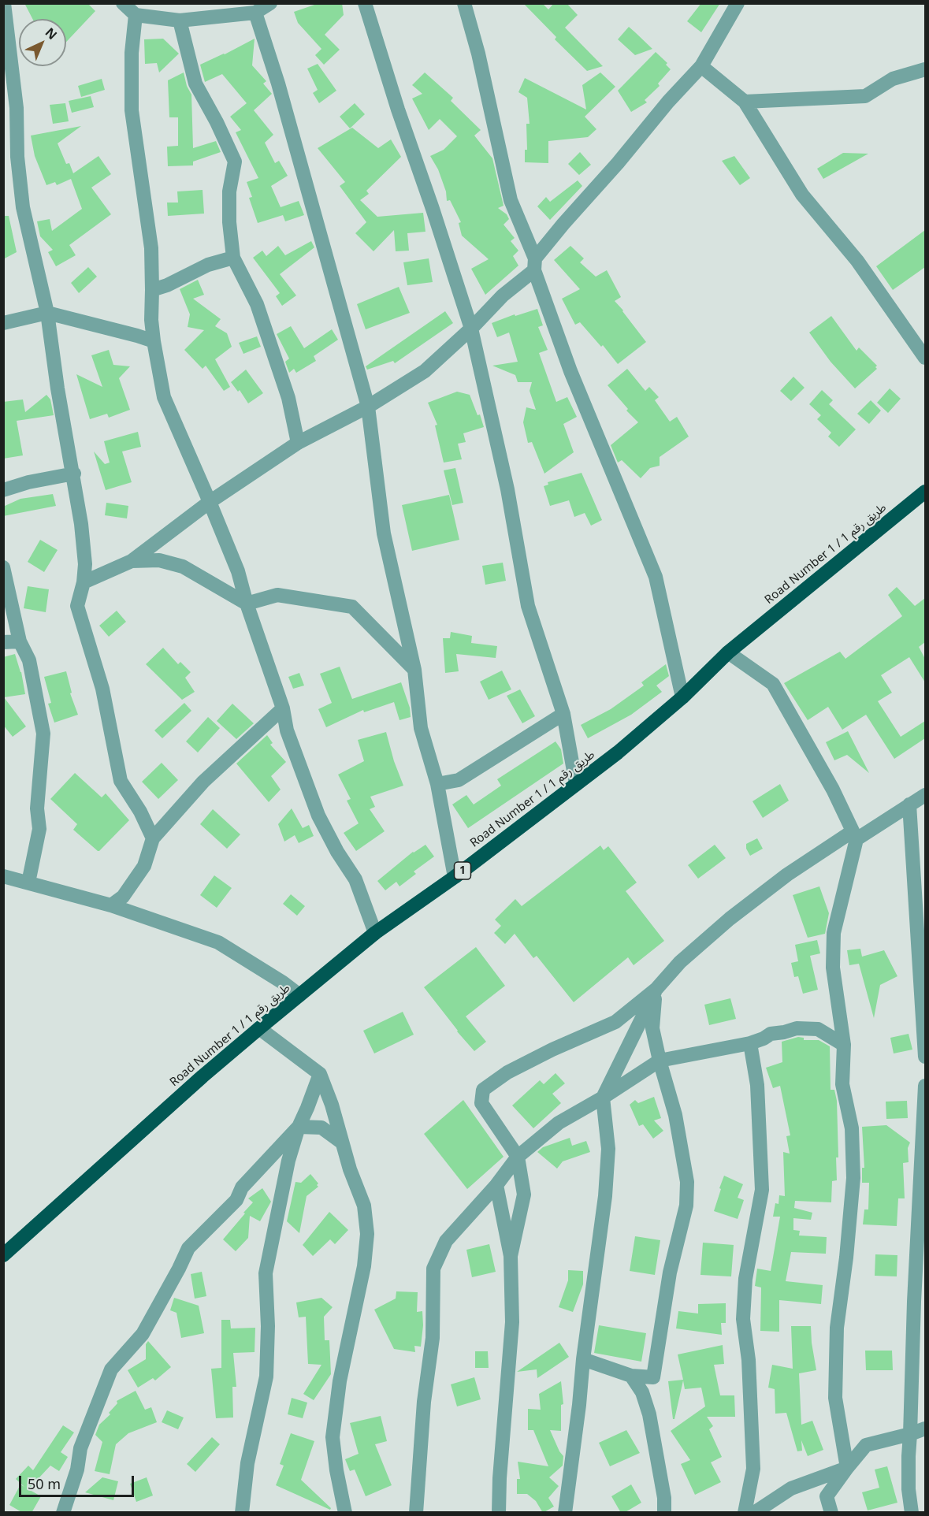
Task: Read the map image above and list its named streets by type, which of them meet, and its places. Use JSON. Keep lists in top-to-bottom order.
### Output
{
  "streets": {
    "highway": ["Road Number 1 / طريق رقم 1", "1"]
  },
  "scale_bar": "50 m",
  "north": "top right"
}
